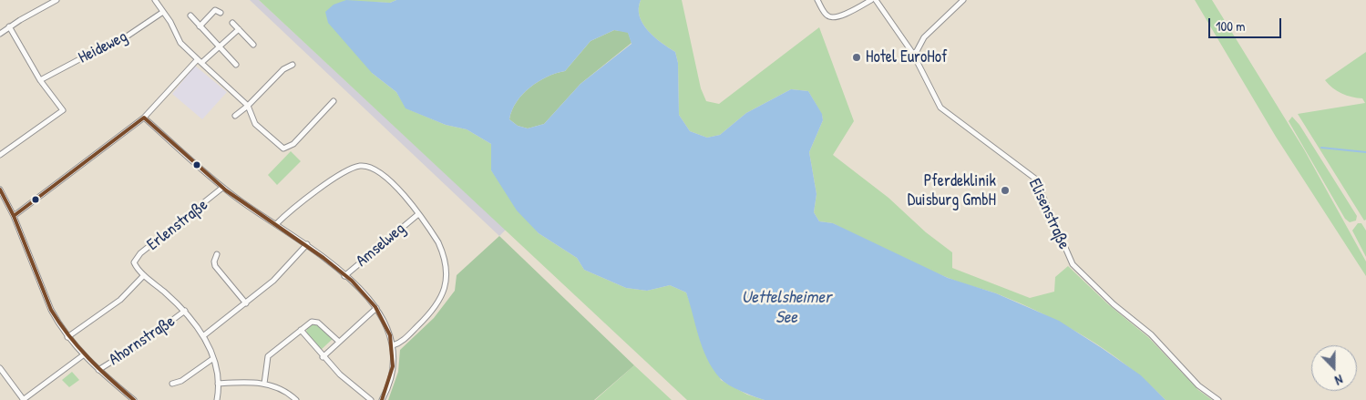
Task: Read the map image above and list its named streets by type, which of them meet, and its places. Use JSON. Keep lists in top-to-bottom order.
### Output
{
  "streets": {
    "street": [
      "Heideweg",
      "Elisenstraße",
      "Erlenstraße",
      "Amselweg",
      "Ahornstraße"
    ]
  },
  "water": ["Uettelsheimer See"],
  "places": ["Hotel EuroHof", "Pferdeklinik Duisburg GmbH"],
  "scale_bar": "100 m",
  "north": "bottom"
}
